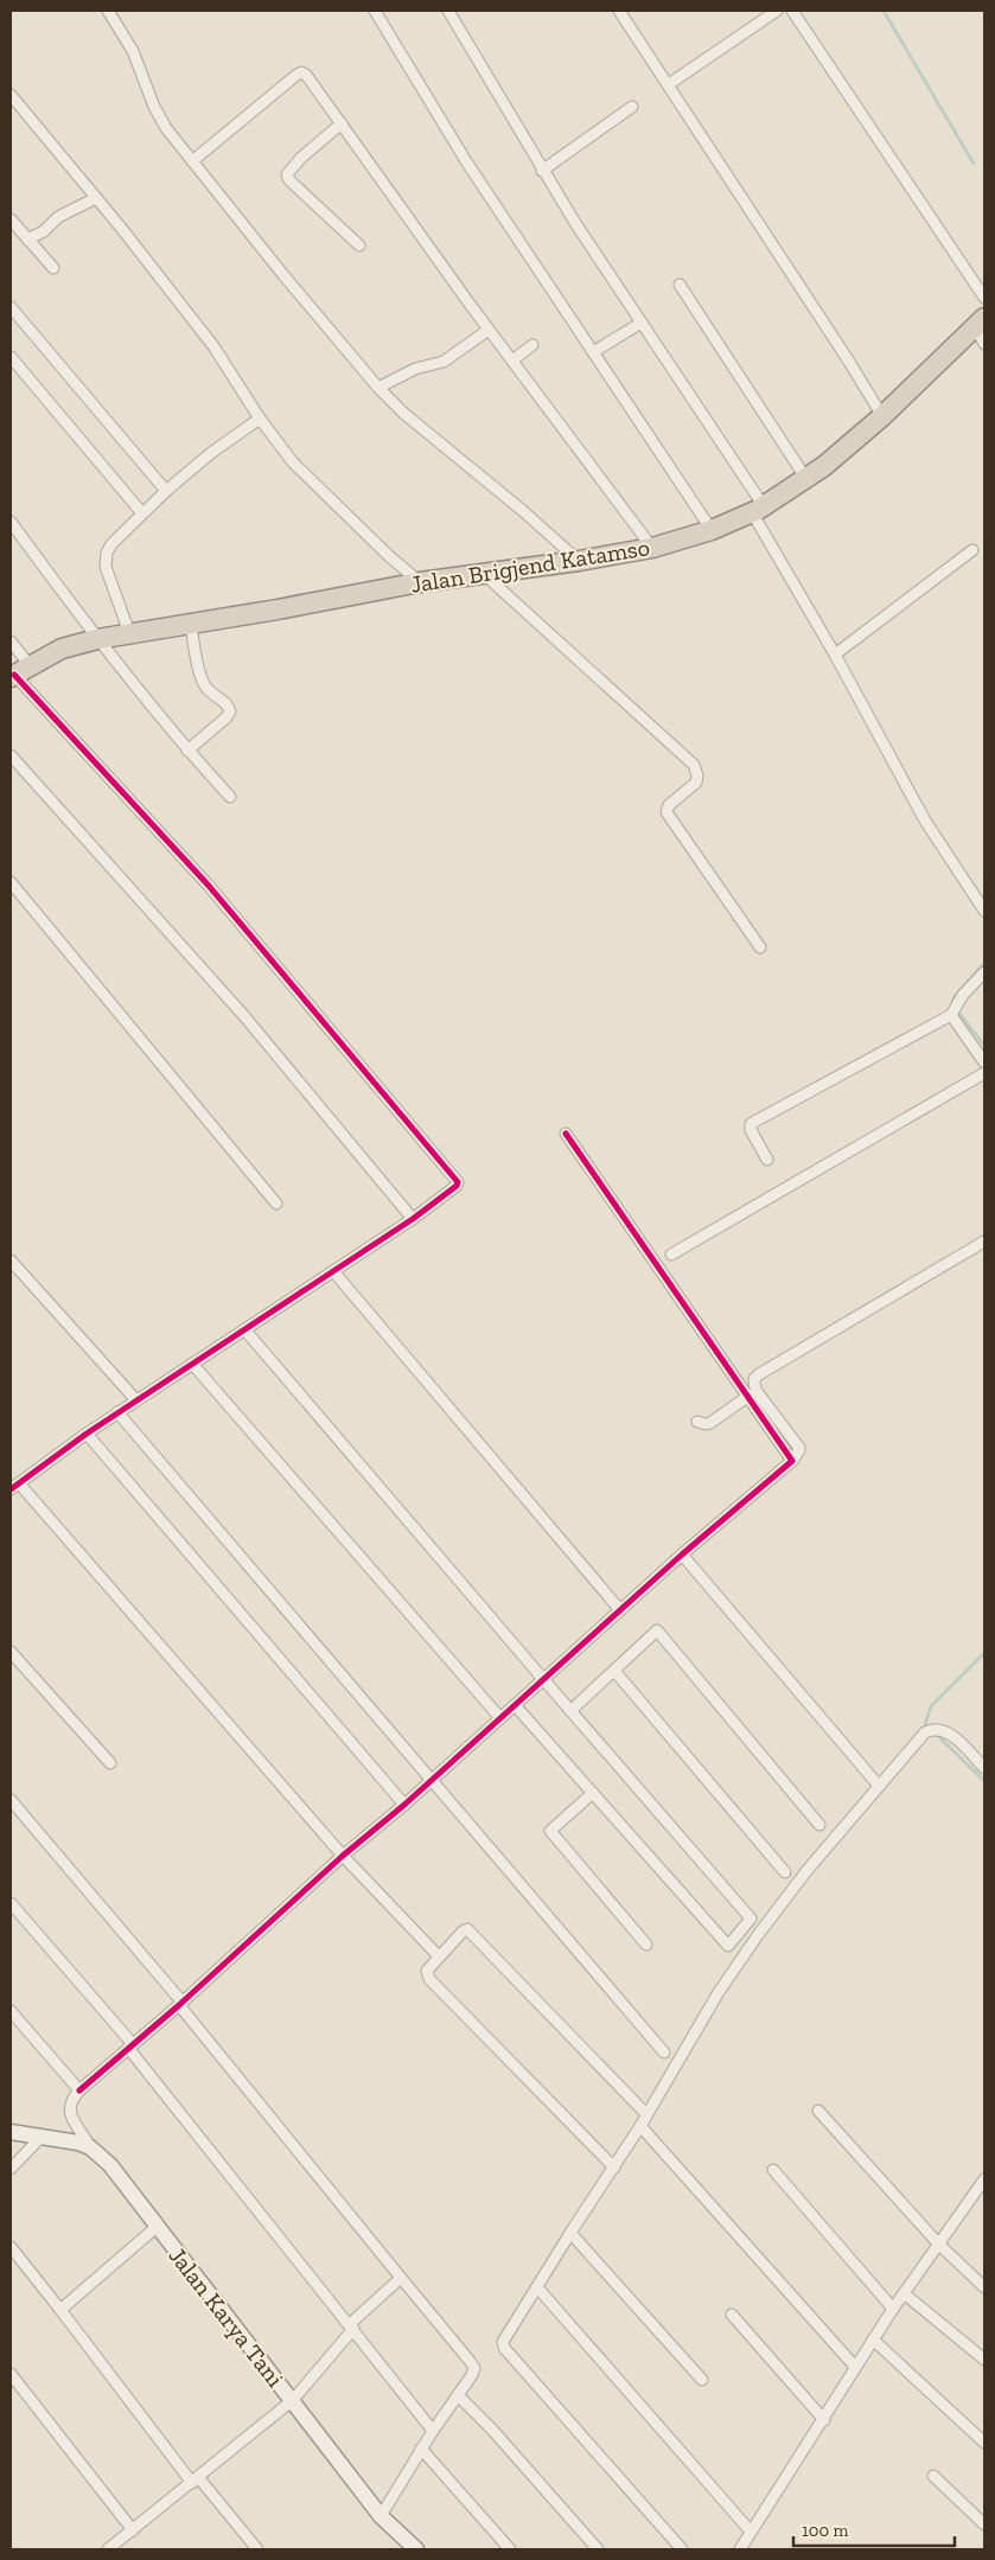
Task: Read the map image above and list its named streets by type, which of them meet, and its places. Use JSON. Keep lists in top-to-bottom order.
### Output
{
  "streets": {
    "highway": ["Jalan Brigjend Katamso"],
    "street": ["Jalan Karya Tani"]
  },
  "scale_bar": "100 m"
}
